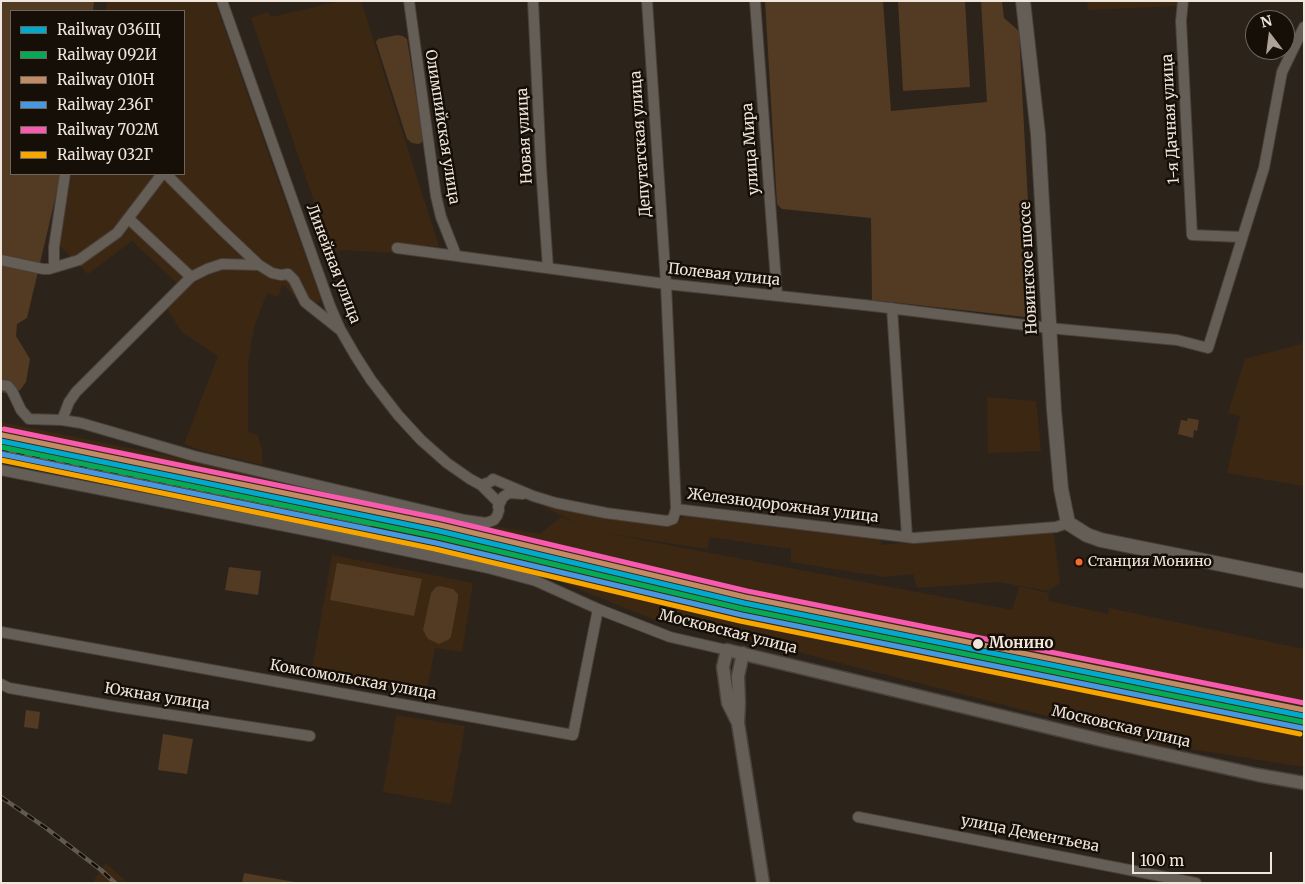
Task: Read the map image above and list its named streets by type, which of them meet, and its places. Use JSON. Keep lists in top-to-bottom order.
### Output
{
  "streets": {
    "main road": ["Новинское шоссе", "Железнодорожная улица"],
    "street": [
      "1-я Дачная улица",
      "Олимпийская улица",
      "Новая улица",
      "Депутатская улица",
      "улица Мира",
      "Линейная улица",
      "Полевая улица",
      "Московская улица",
      "Комсомольская улица",
      "Южная улица",
      "улица Дементьева"
    ]
  },
  "crossings": [
    ["1-я Дачная улица", "Полевая улица"],
    ["Олимпийская улица", "Полевая улица"],
    ["Новая улица", "Полевая улица"],
    ["Депутатская улица", "Полевая улица"],
    ["Депутатская улица", "Железнодорожная улица"],
    ["улица Мира", "Полевая улица"],
    ["Линейная улица", "Железнодорожная улица"],
    ["Новинское шоссе", "Полевая улица"],
    ["Новинское шоссе", "Железнодорожная улица"],
    ["Московская улица", "Комсомольская улица"]
  ],
  "places": ["Станция Монино", "Монино"],
  "lines": [
    "rail line 702М",
    "rail line 010Н",
    "rail line 036Щ",
    "rail line 092И",
    "rail line 236Г",
    "rail line 032Г"
  ],
  "legend": [
    "Railway 036Щ",
    "Railway 092И",
    "Railway 010Н",
    "Railway 236Г",
    "Railway 702М",
    "Railway 032Г"
  ],
  "scale_bar": "100 m",
  "north": "top"
}
